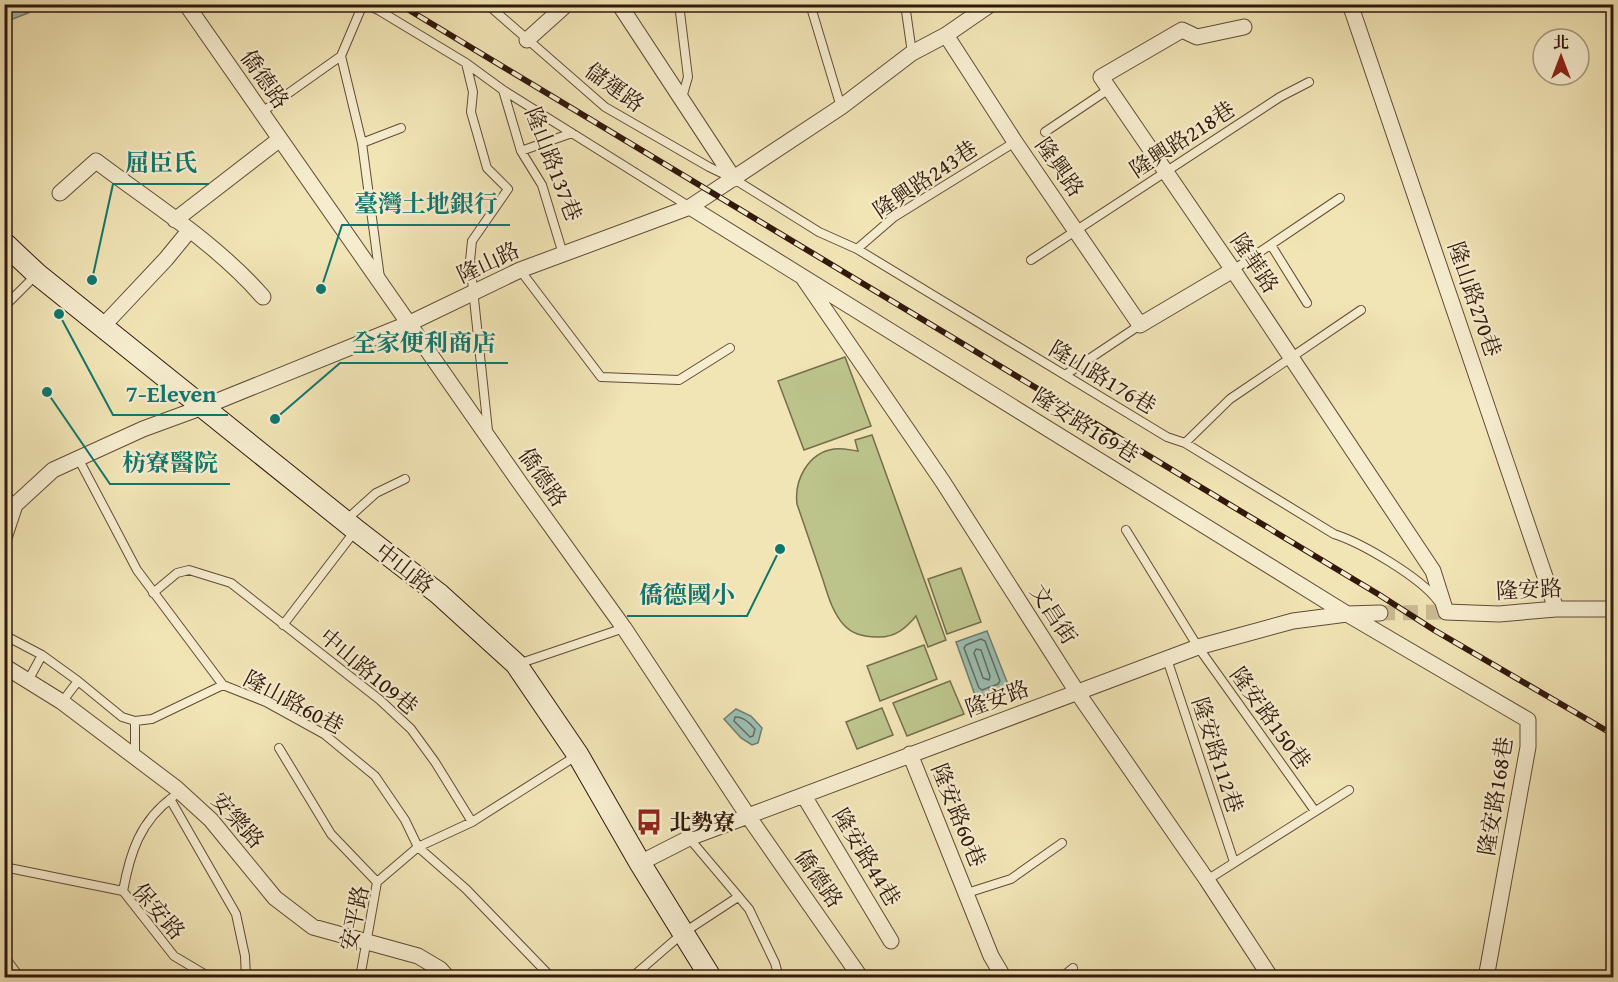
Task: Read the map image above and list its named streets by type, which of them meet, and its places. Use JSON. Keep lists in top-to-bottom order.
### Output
{
  "streets": {
    "street": [
      "僑德路",
      "隆興路",
      "隆山路",
      "隆華路",
      "隆山路270巷",
      "隆安路169巷",
      "中山路",
      "隆安路",
      "文昌街",
      "隆安路168巷",
      "隆安路60巷",
      "安樂路",
      "隆安路44巷"
    ],
    "lane": [
      "儲運路",
      "隆興路218巷",
      "隆山路137巷",
      "隆興路243巷",
      "隆山路176巷",
      "中山路109巷",
      "隆山路60巷",
      "隆安路150巷",
      "隆安路112巷",
      "保安路",
      "安平路"
    ]
  },
  "crossings": [
    ["僑德路", "隆山路"],
    ["僑德路", "隆安路"],
    ["儲運路", "隆山路"],
    ["儲運路", "隆山路176巷"],
    ["隆興路218巷", "隆興路"],
    ["隆興路218巷", "隆華路"],
    ["隆山路137巷", "隆山路"],
    ["隆興路", "隆興路243巷"],
    ["隆興路", "隆山路"],
    ["隆興路243巷", "隆山路176巷"],
    ["隆山路", "隆山路176巷"],
    ["隆山路", "隆安路169巷"],
    ["隆山路", "中山路"],
    ["隆山路", "隆山路60巷"],
    ["隆華路", "隆山路176巷"],
    ["隆華路", "隆安路"],
    ["隆山路270巷", "隆安路"],
    ["隆山路176巷", "隆安路"],
    ["隆安路169巷", "隆安路"],
    ["隆安路169巷", "文昌街"],
    ["隆安路169巷", "隆安路168巷"],
    ["中山路", "隆安路"],
    ["隆安路", "文昌街"],
    ["隆安路", "隆安路150巷"],
    ["隆安路", "隆安路112巷"],
    ["隆安路", "隆安路168巷"],
    ["隆安路", "隆安路60巷"],
    ["隆安路", "隆安路44巷"],
    ["中山路109巷", "隆山路60巷"],
    ["隆山路60巷", "安平路"],
    ["安樂路", "安平路"]
  ],
  "places": {
    "other": [
      "屈臣氏",
      "臺灣土地銀行",
      "7-Eleven",
      "枋寮醫院",
      "全家便利商店",
      "僑德國小"
    ],
    "bus stop": ["北勢寮"]
  },
  "north": "top"
}
